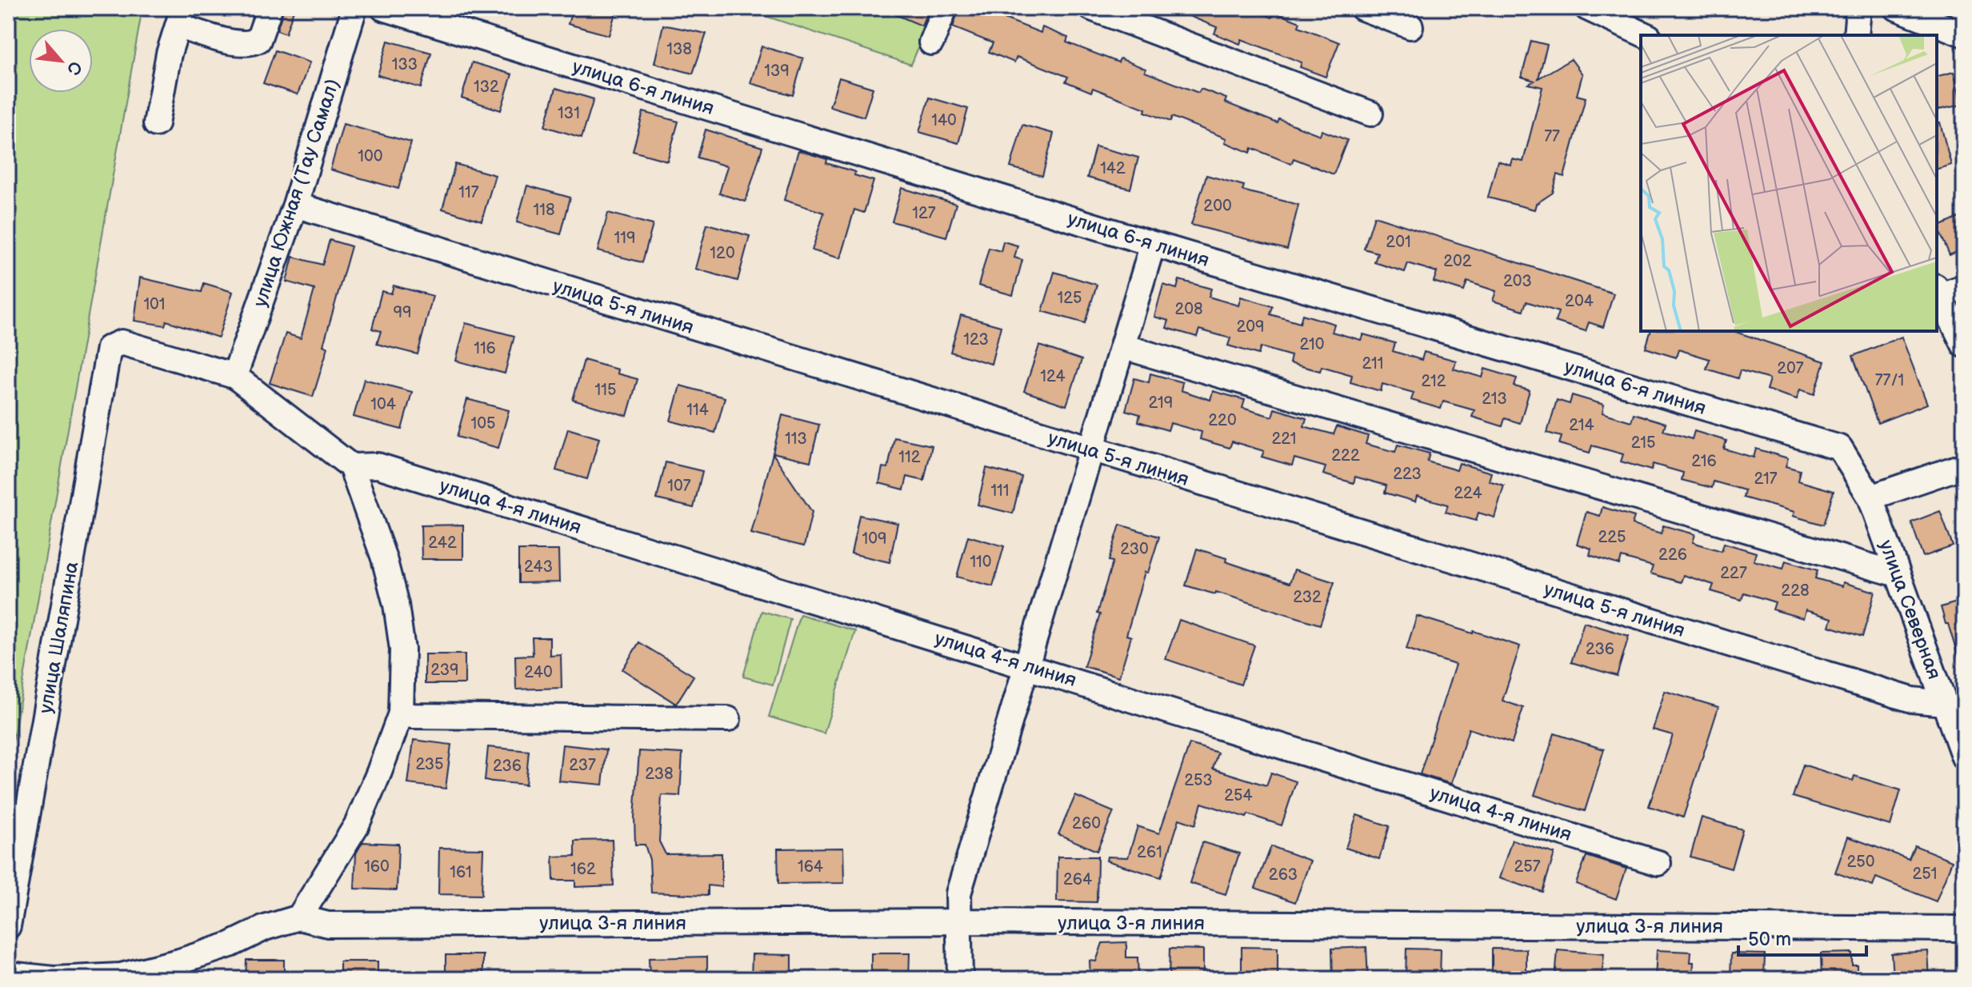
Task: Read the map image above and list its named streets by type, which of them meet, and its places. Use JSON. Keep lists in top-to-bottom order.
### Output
{
  "streets": {
    "street": [
      "улица 6-я линия",
      "улица Южная (Тау Самал)",
      "улица 5-я линия",
      "улица 4-я линия",
      "улица Северная",
      "улица Шаляпина",
      "улица 3-я линия"
    ]
  },
  "crossings": [
    ["улица 6-я линия", "улица Северная"],
    ["улица Южная (Тау Самал)", "улица 5-я линия"],
    ["улица Южная (Тау Самал)", "улица Шаляпина"],
    ["улица 5-я линия", "улица Северная"]
  ],
  "house_numbers": [
    "138",
    "133",
    "139",
    "132",
    "131",
    "140",
    "77",
    "100",
    "142",
    "117",
    "200",
    "118",
    "127",
    "119",
    "201",
    "120",
    "202",
    "203",
    "125",
    "204",
    "101",
    "208",
    "99",
    "209",
    "123",
    "210",
    "116",
    "211",
    "207",
    "124",
    "77/1",
    "212",
    "115",
    "213",
    "219",
    "104",
    "114",
    "220",
    "105",
    "214",
    "113",
    "221",
    "215",
    "222",
    "112",
    "216",
    "223",
    "217",
    "107",
    "111",
    "224",
    "225",
    "109",
    "242",
    "230",
    "226",
    "110",
    "243",
    "227",
    "228",
    "232",
    "236",
    "239",
    "240",
    "235",
    "237",
    "236",
    "238",
    "253",
    "254",
    "260",
    "261",
    "250",
    "160",
    "164",
    "257",
    "162",
    "161",
    "251",
    "263",
    "264"
  ],
  "scale_bar": "50 m",
  "north": "bottom right"
}
